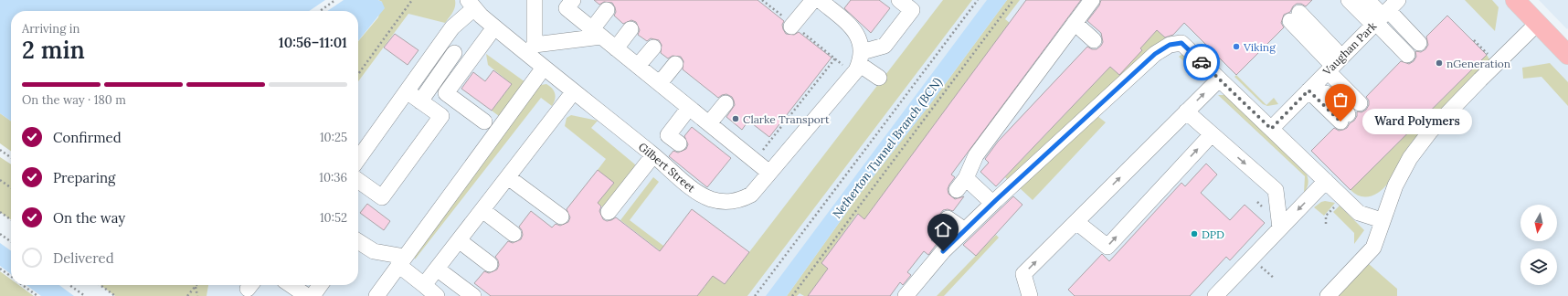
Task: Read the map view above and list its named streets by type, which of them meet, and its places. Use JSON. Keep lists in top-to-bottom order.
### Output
{
  "streets": {
    "street": ["Vaughan Park", "Gilbert Street"]
  },
  "water": ["Netherton Tunnel Branch (BCN)"],
  "places": [
    "Viking",
    "nGeneration",
    "Clarke Transport",
    "Ward Polymers",
    "DPD"
  ],
  "north": "bottom",
  "page": {
    "heading": ["2 min", "Arriving in", "10:56–11:01"],
    "bar": "On the way · 180 m",
    "bubble": "Ward Polymers",
    "list": [
      ["Confirmed", "10:25"],
      ["Preparing", "10:36"],
      ["On the way", "10:52"],
      "Delivered"
    ]
  }
}
